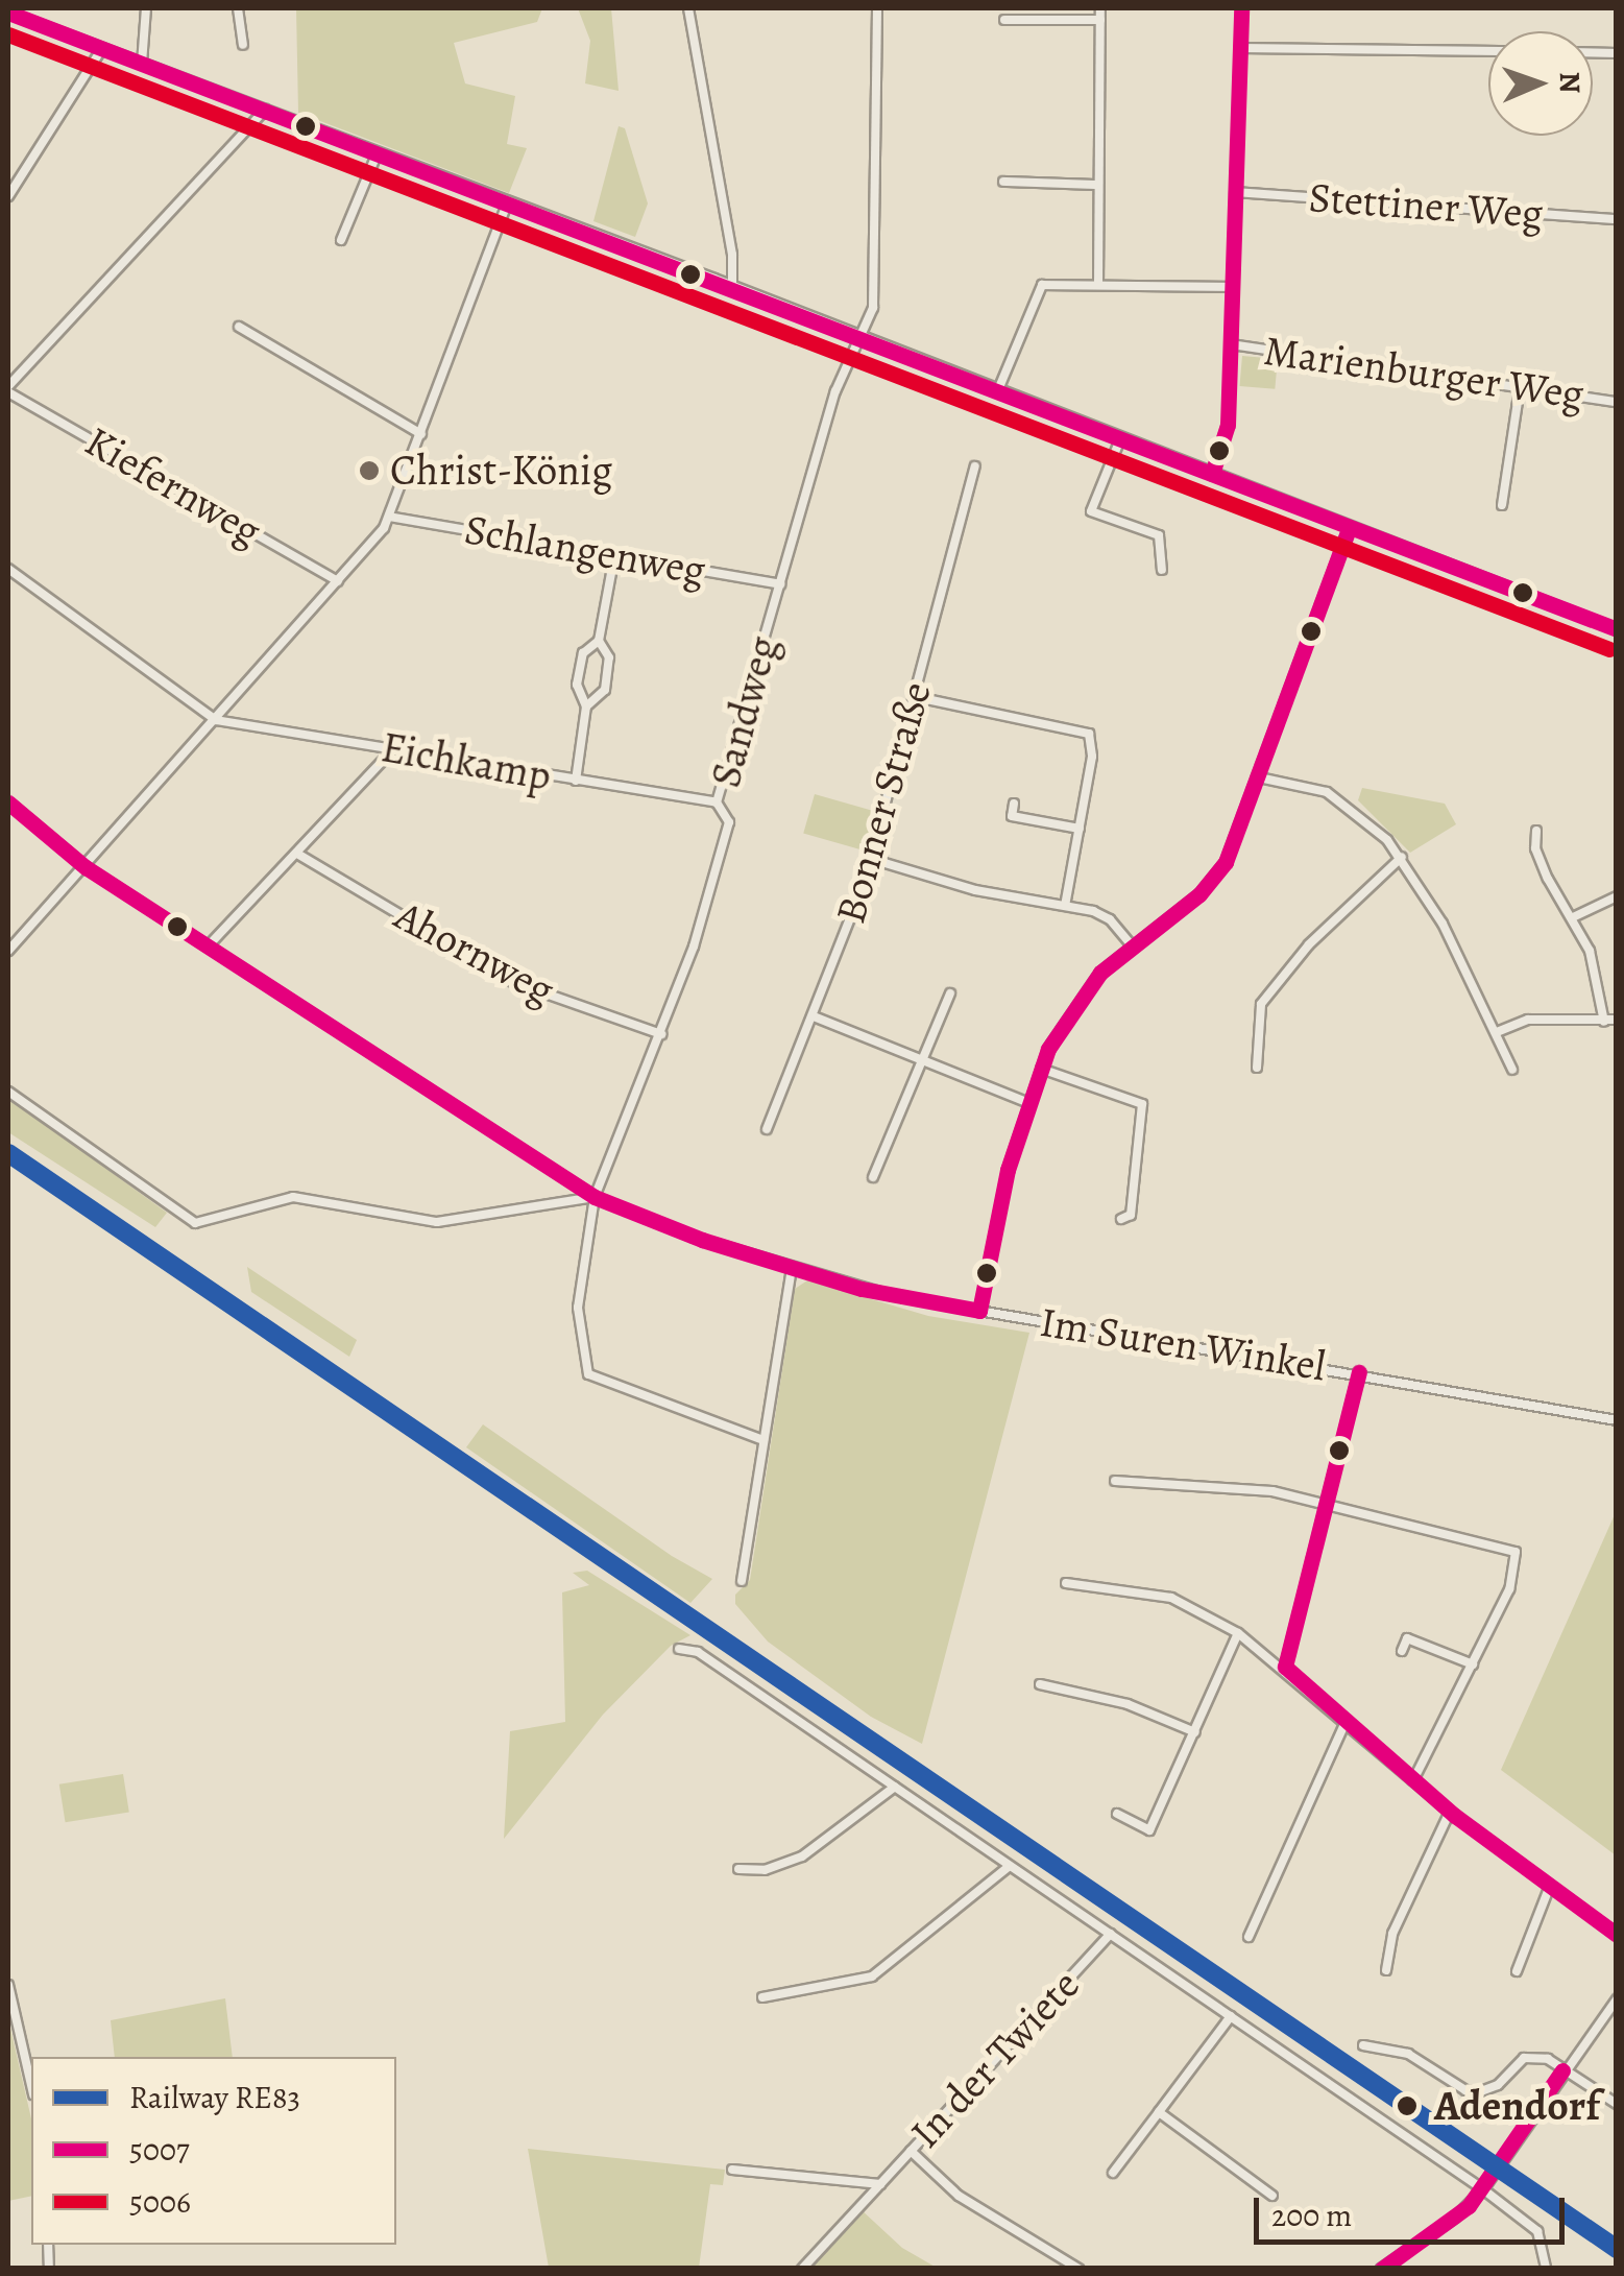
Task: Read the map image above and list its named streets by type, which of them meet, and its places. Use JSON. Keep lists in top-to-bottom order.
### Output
{
  "streets": {
    "street": [
      "Stettiner Weg",
      "Marienburger Weg",
      "Kiefernweg",
      "Schlangenweg",
      "Sandweg",
      "Eichkamp",
      "Bonner Straße",
      "Ahornweg",
      "Im Suren Winkel",
      "In der Twiete"
    ]
  },
  "crossings": [
    ["Schlangenweg", "Sandweg"],
    ["Sandweg", "Eichkamp"],
    ["Sandweg", "Ahornweg"],
    ["Sandweg", "Im Suren Winkel"]
  ],
  "places": ["Christ-König", "Adendorf"],
  "lines": ["transit line 5007", "transit line 5006", "rail line RE83"],
  "legend": ["Railway RE83", "5007", "5006"],
  "scale_bar": "200 m",
  "north": "right"
}
